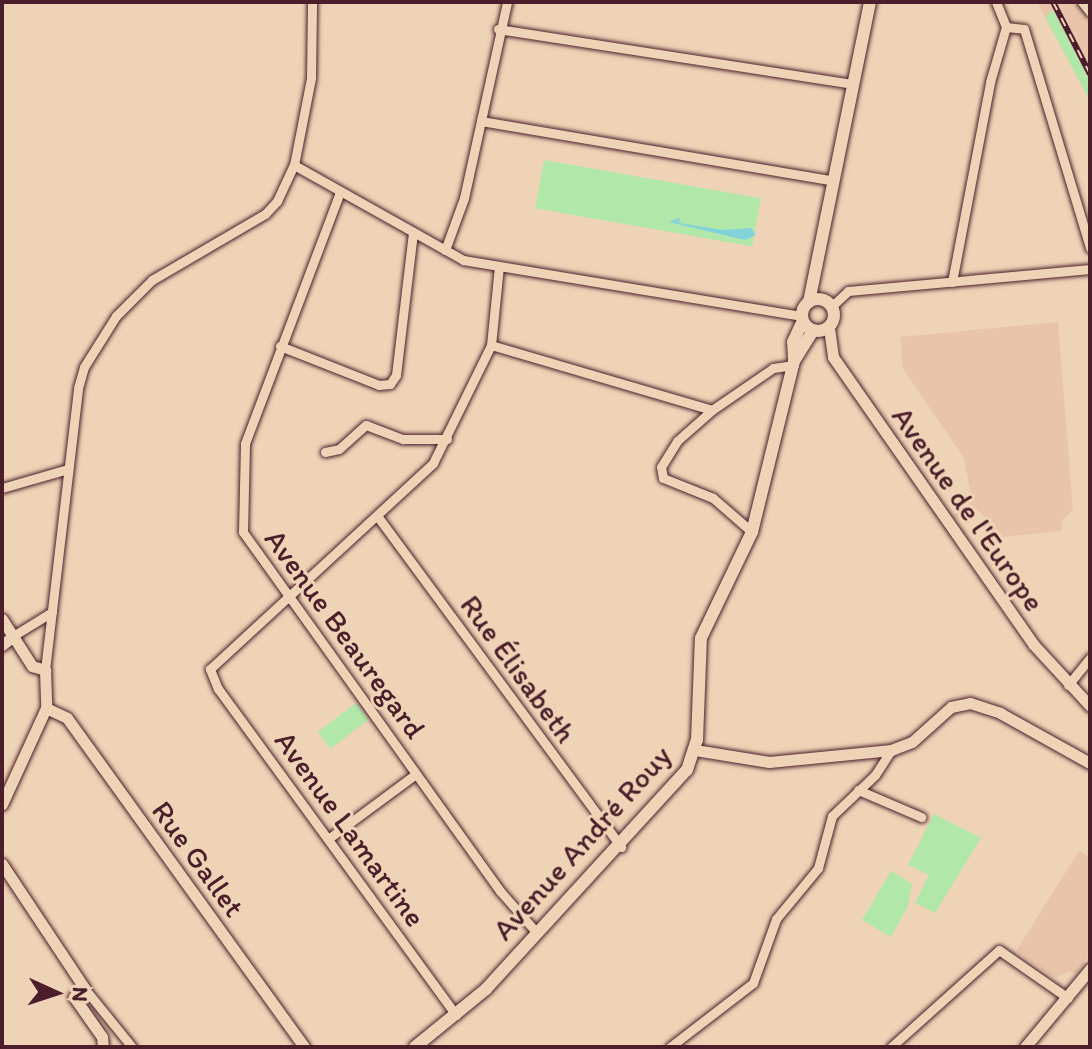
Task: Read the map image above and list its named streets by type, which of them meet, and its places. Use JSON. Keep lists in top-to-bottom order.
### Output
{
  "streets": {
    "main road": ["Avenue André Rouy"],
    "street": [
      "Avenue de l'Europe",
      "Avenue Beauregard",
      "Rue Élisabeth",
      "Avenue Lamartine",
      "Rue Gallet"
    ]
  },
  "crossings": [
    ["Avenue Beauregard", "Avenue Lamartine"],
    ["Avenue Beauregard", "Avenue André Rouy"],
    ["Rue Élisabeth", "Avenue André Rouy"],
    ["Avenue Lamartine", "Avenue André Rouy"]
  ],
  "north": "right"
}
